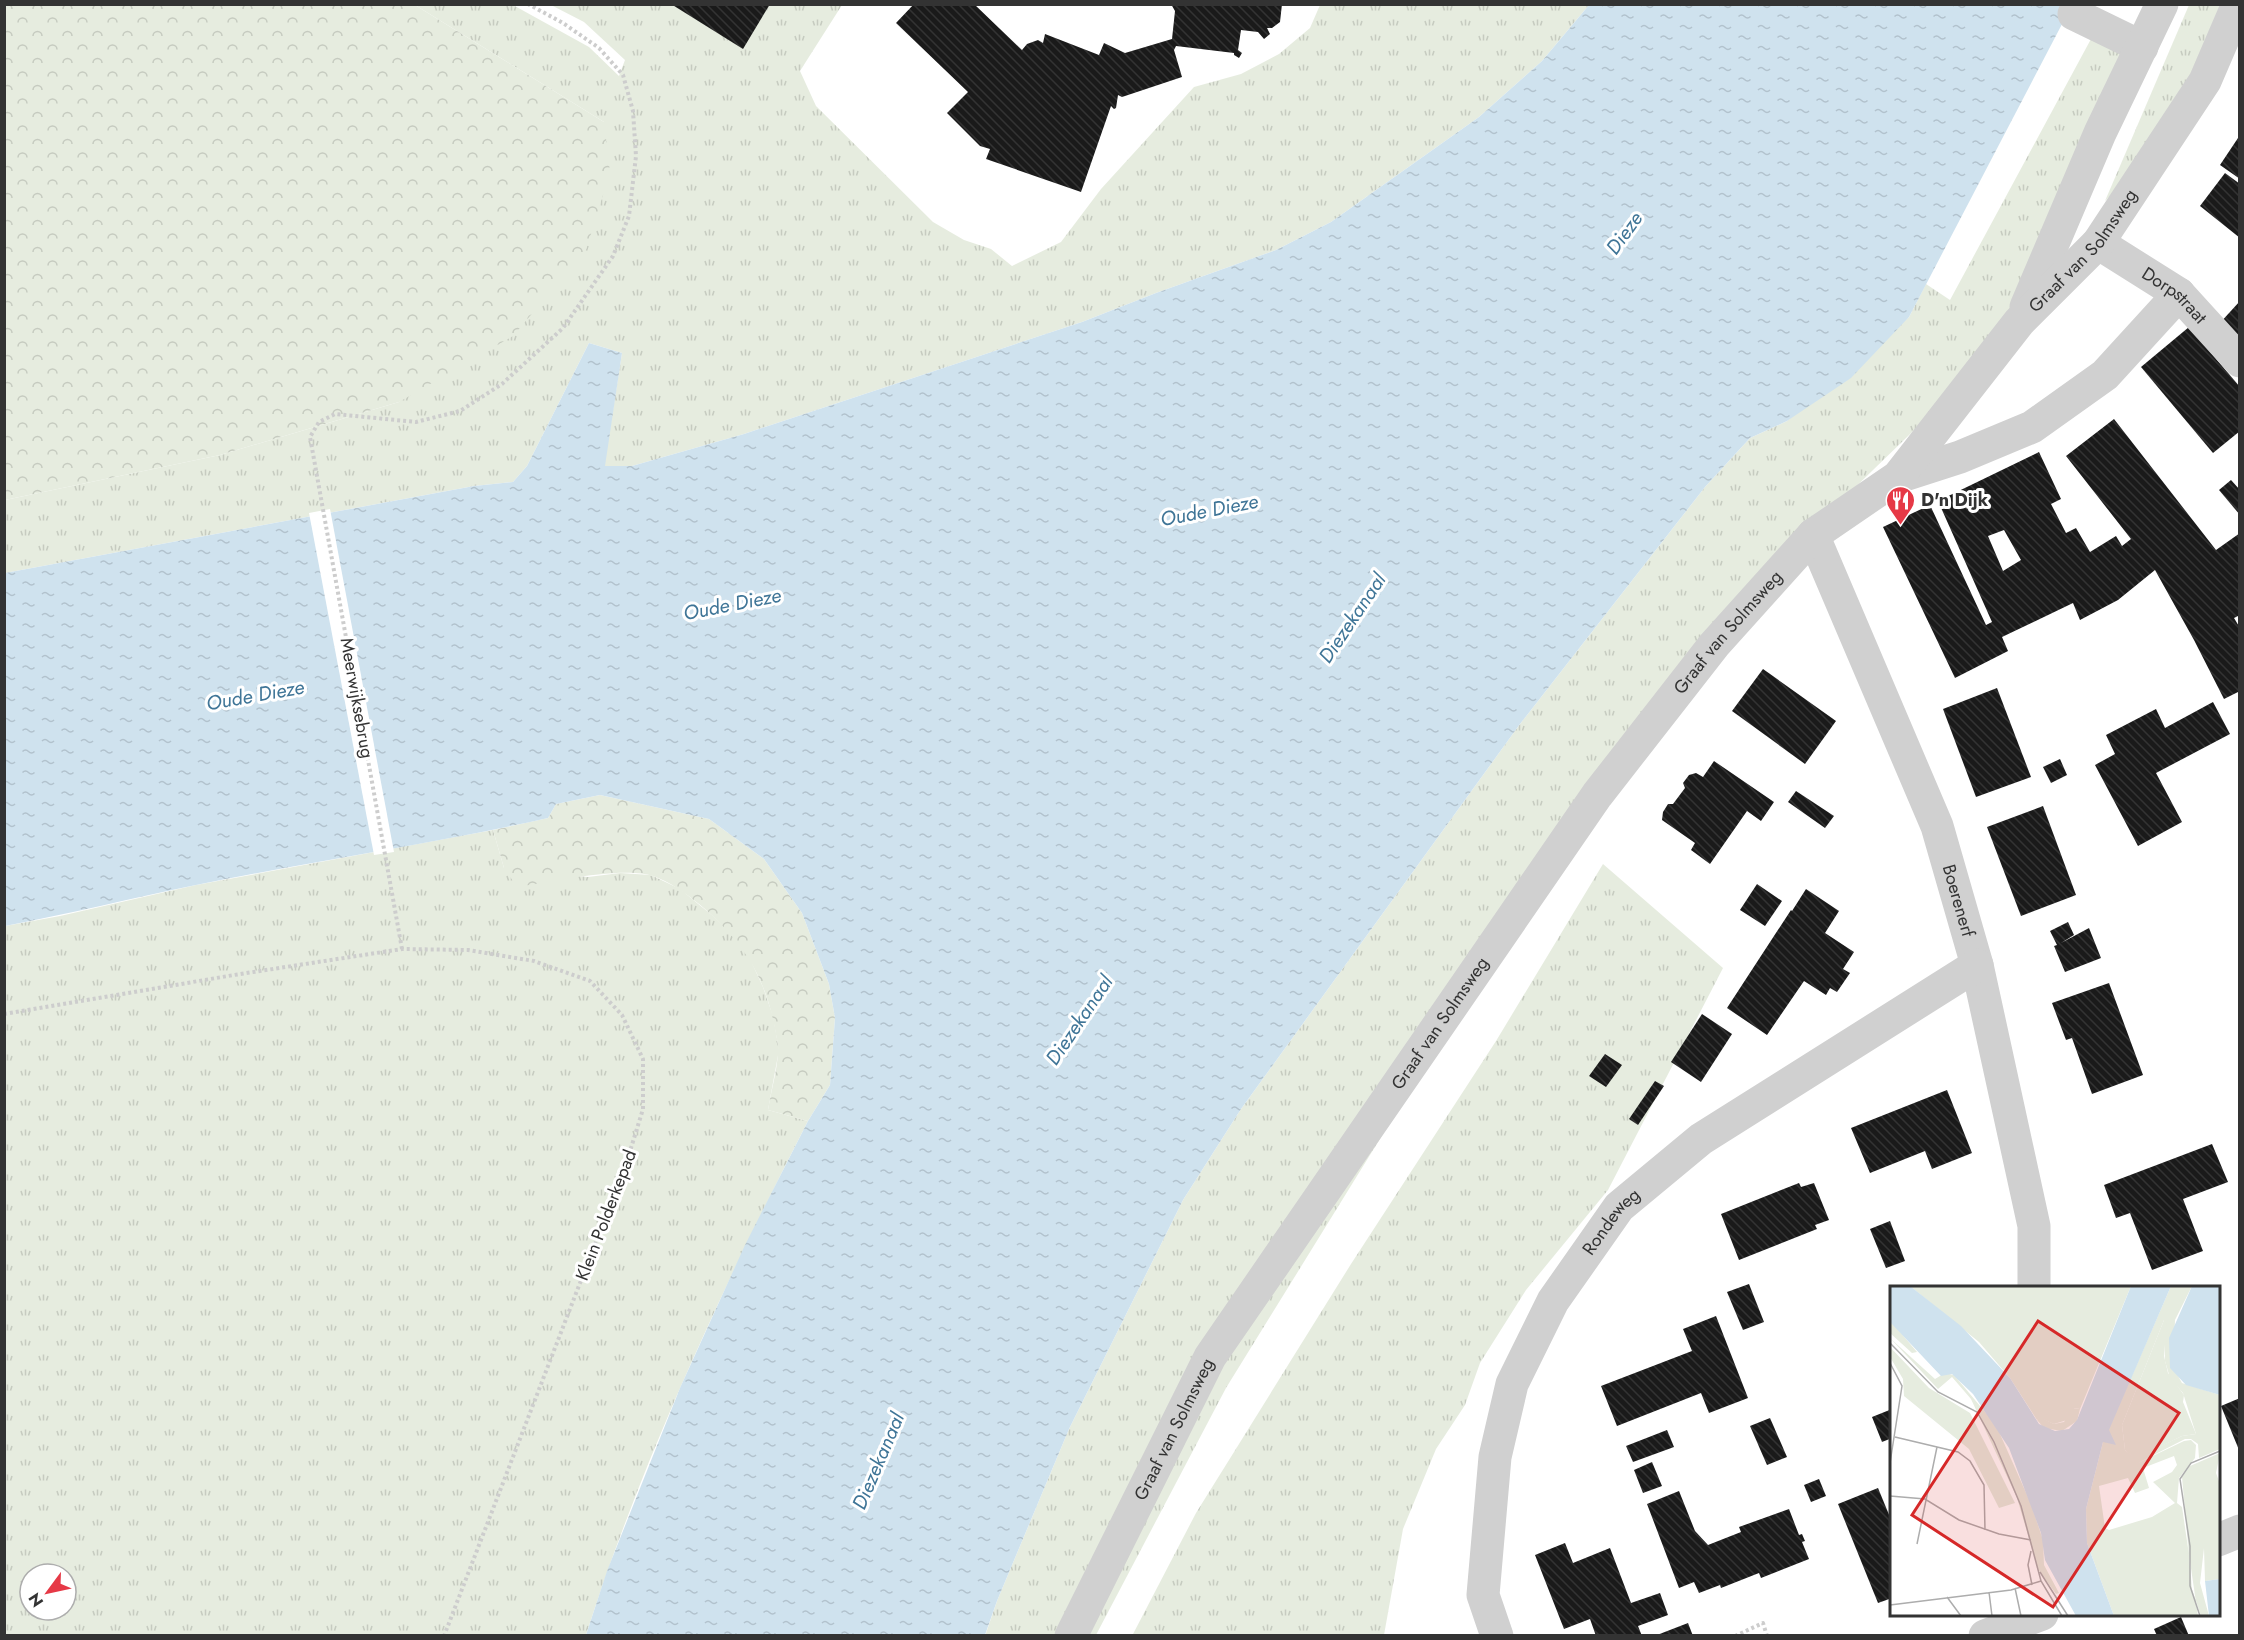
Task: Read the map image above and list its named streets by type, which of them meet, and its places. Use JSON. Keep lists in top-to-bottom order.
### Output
{
  "streets": {
    "street": [
      "Graaf van Solmsweg",
      "Dorpstraat",
      "Boerenerf",
      "Rondeweg"
    ],
    "path": ["Meerwijksebrug", "Klein Polderkepad"]
  },
  "crossings": [
    ["Graaf van Solmsweg", "Dorpstraat"],
    ["Graaf van Solmsweg", "Boerenerf"],
    ["Meerwijksebrug", "Klein Polderkepad"],
    ["Boerenerf", "Rondeweg"]
  ],
  "water": ["Dieze", "Oude Dieze", "Diezekanaal"],
  "places": {
    "restaurant": ["D'n Dijk"]
  },
  "north": "bottom left"
}
